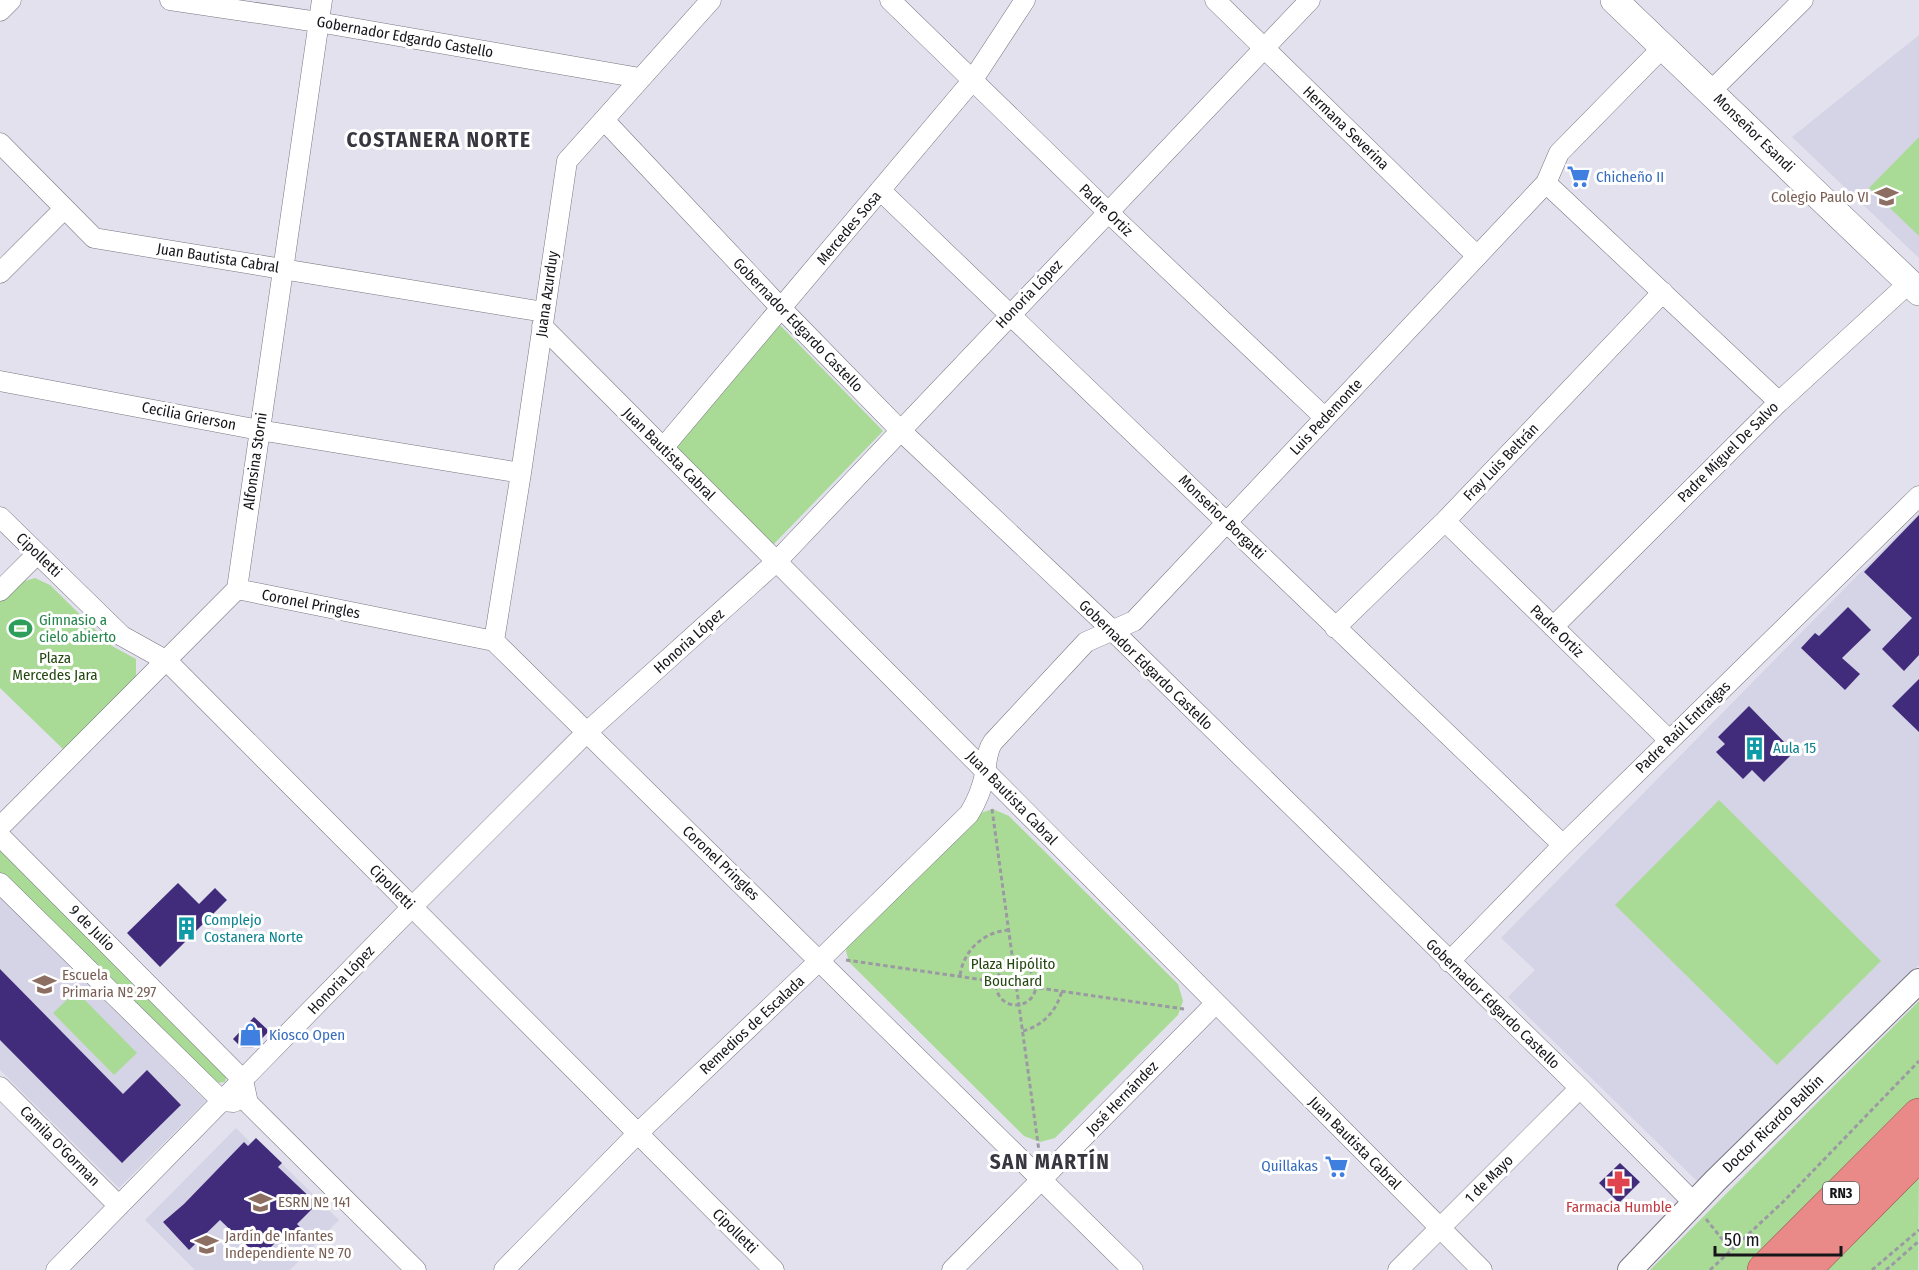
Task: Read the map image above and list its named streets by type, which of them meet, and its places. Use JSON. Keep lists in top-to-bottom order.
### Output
{
  "streets": {
    "highway": ["RN3"],
    "main road": ["Monseñor Esandi"],
    "street": [
      "Gobernador Edgardo Castello",
      "Hermana Severina",
      "Padre Ortiz",
      "Mercedes Sosa",
      "Juan Bautista Cabral",
      "Juana Azurduy",
      "Honoria López",
      "Cecilia Grierson",
      "Luis Pedemonte",
      "Padre Miguel De Salvo",
      "Alfonsina Storni",
      "Fray Luis Beltrán",
      "Monseñor Borgatti",
      "Cipolletti",
      "Coronel Pringles",
      "Padre Raúl Entraigas",
      "9 de Julio",
      "Remedios de Escalada",
      "José Hernández",
      "Doctor Ricardo Balbín",
      "Camila O'Gorman",
      "1 de Mayo"
    ]
  },
  "crossings": [
    ["Gobernador Edgardo Castello", "Mercedes Sosa"],
    ["Gobernador Edgardo Castello", "Juana Azurduy"],
    ["Gobernador Edgardo Castello", "Honoria López"],
    ["Gobernador Edgardo Castello", "Luis Pedemonte"],
    ["Gobernador Edgardo Castello", "Alfonsina Storni"],
    ["Gobernador Edgardo Castello", "Padre Raúl Entraigas"],
    ["Gobernador Edgardo Castello", "Doctor Ricardo Balbín"],
    ["Gobernador Edgardo Castello", "1 de Mayo"],
    ["Hermana Severina", "Honoria López"],
    ["Hermana Severina", "Luis Pedemonte"],
    ["Monseñor Esandi", "Luis Pedemonte"],
    ["Monseñor Esandi", "Padre Miguel De Salvo"],
    ["Padre Ortiz", "Mercedes Sosa"],
    ["Padre Ortiz", "Honoria López"],
    ["Padre Ortiz", "Luis Pedemonte"],
    ["Padre Ortiz", "Padre Miguel De Salvo"],
    ["Padre Ortiz", "Fray Luis Beltrán"],
    ["Padre Ortiz", "Padre Raúl Entraigas"],
    ["Mercedes Sosa", "Juan Bautista Cabral"],
    ["Mercedes Sosa", "Monseñor Borgatti"],
    ["Juan Bautista Cabral", "Juana Azurduy"],
    ["Juan Bautista Cabral", "Honoria López"],
    ["Juan Bautista Cabral", "Luis Pedemonte"],
    ["Juan Bautista Cabral", "Alfonsina Storni"],
    ["Juan Bautista Cabral", "Remedios de Escalada"],
    ["Juan Bautista Cabral", "José Hernández"],
    ["Juan Bautista Cabral", "1 de Mayo"],
    ["Juana Azurduy", "Cecilia Grierson"],
    ["Juana Azurduy", "Coronel Pringles"],
    ["Honoria López", "Monseñor Borgatti"],
    ["Honoria López", "Cipolletti"],
    ["Honoria López", "Coronel Pringles"],
    ["Honoria López", "9 de Julio"],
    ["Honoria López", "Camila O'Gorman"],
    ["Cecilia Grierson", "Alfonsina Storni"],
    ["Luis Pedemonte", "Monseñor Borgatti"],
    ["Luis Pedemonte", "Remedios de Escalada"],
    ["Alfonsina Storni", "Coronel Pringles"],
    ["Fray Luis Beltrán", "Monseñor Borgatti"],
    ["Monseñor Borgatti", "Padre Raúl Entraigas"],
    ["Cipolletti", "Remedios de Escalada"],
    ["Coronel Pringles", "Remedios de Escalada"],
    ["Coronel Pringles", "José Hernández"]
  ],
  "districts": ["COSTANERA NORTE", "SAN MARTÍN"],
  "parks": ["Plaza Mercedes Jara", "Plaza Hipólito Bouchard"],
  "places": {
    "supermarket": ["Chicheño II", "Quillakas"],
    "school or university": [
      "Colegio Paulo VI",
      "Escuela Primaria Nº 297",
      "ESRN Nº 141",
      "Jardín de Infantes Independiente Nº 70"
    ],
    "sports": ["Gimnasio a cielo abierto"],
    "building": ["Aula 15", "Complejo Costanera Norte"],
    "shop": ["Kiosco Open"],
    "pharmacy": ["Farmacia Humble"]
  },
  "scale_bar": "50 m"
}
